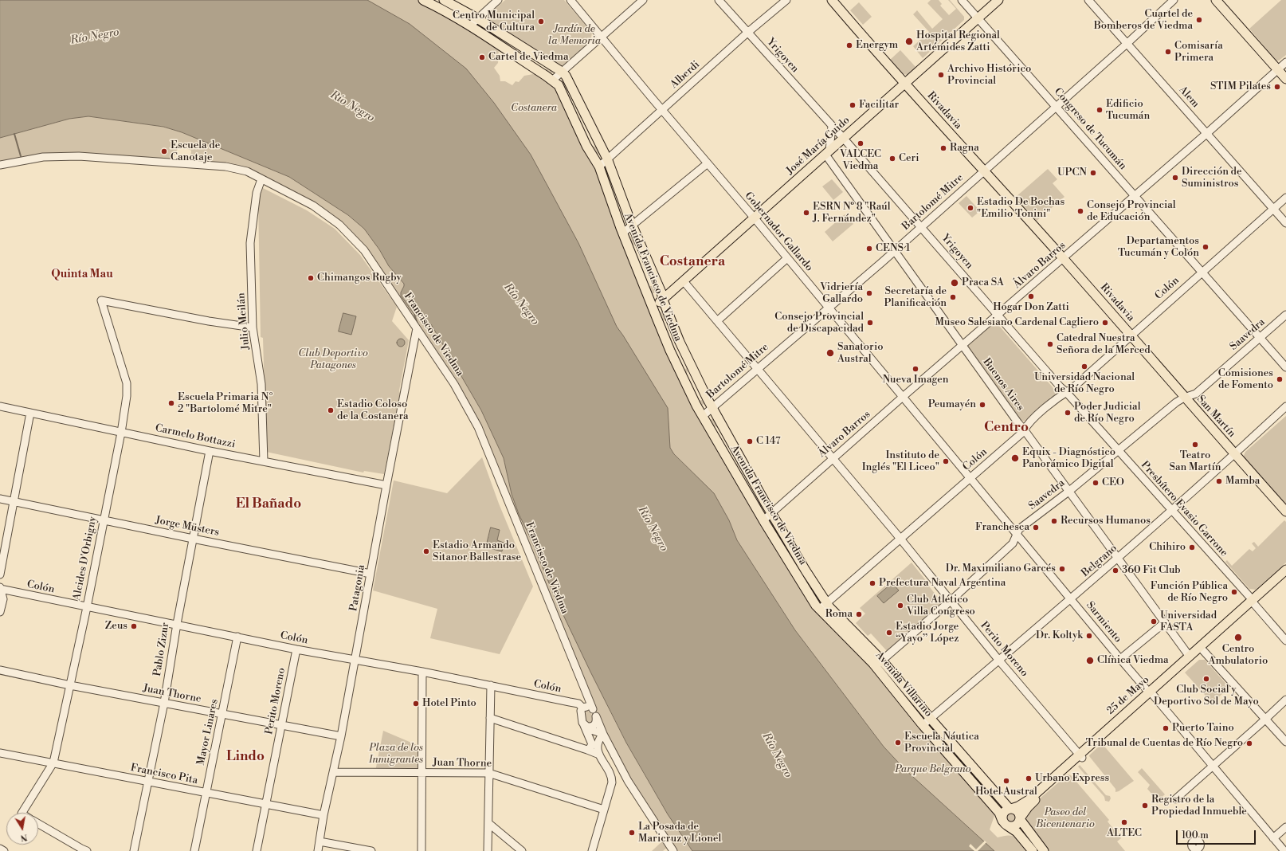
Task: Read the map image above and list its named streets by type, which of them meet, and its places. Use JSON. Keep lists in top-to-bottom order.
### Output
{
  "streets": {
    "main road": [
      "Rivadavia",
      "José María Guido",
      "Avenida Francisco de Viedma",
      "San Martín",
      "Avenida Villarino",
      "25 de Mayo"
    ],
    "street": [
      "Yrigoyen",
      "Alberdi",
      "Alem",
      "Congreso de Tucumán",
      "Bartolomé Mitre",
      "Gobernador Gallardo",
      "Álvaro Barros",
      "Colón",
      "Julio Meilán",
      "Francisco de Viedma",
      "Saavedra",
      "Buenos Aires",
      "Carmelo Bottazzi",
      "Presbítero Evasio Garrone",
      "Jorge Müsters",
      "Alcides D'Orbigny",
      "Belgrano",
      "Patagonia",
      "Sarmiento",
      "Pablo Zizur",
      "Perito Moreno",
      "Juan Thorne",
      "Mayor Linares",
      "Francisco Pita"
    ]
  },
  "crossings": [
    ["Yrigoyen", "Alberdi"],
    ["Yrigoyen", "José María Guido"],
    ["Yrigoyen", "Bartolomé Mitre"],
    ["Yrigoyen", "Álvaro Barros"],
    ["Yrigoyen", "Colón"],
    ["Yrigoyen", "Presbítero Evasio Garrone"],
    ["Alberdi", "Gobernador Gallardo"],
    ["Alberdi", "Avenida Francisco de Viedma"],
    ["Alem", "Bartolomé Mitre"],
    ["Alem", "Álvaro Barros"],
    ["Alem", "Colón"],
    ["Rivadavia", "José María Guido"],
    ["Rivadavia", "Bartolomé Mitre"],
    ["Rivadavia", "Álvaro Barros"],
    ["Rivadavia", "Colón"],
    ["Rivadavia", "San Martín"],
    ["Congreso de Tucumán", "José María Guido"],
    ["Congreso de Tucumán", "Bartolomé Mitre"],
    ["Congreso de Tucumán", "Álvaro Barros"],
    ["Congreso de Tucumán", "Colón"],
    ["Congreso de Tucumán", "Saavedra"],
    ["José María Guido", "Gobernador Gallardo"],
    ["José María Guido", "Avenida Francisco de Viedma"],
    ["José María Guido", "Buenos Aires"],
    ["José María Guido", "Perito Moreno"],
    ["Bartolomé Mitre", "Gobernador Gallardo"],
    ["Bartolomé Mitre", "Avenida Francisco de Viedma"],
    ["Bartolomé Mitre", "Buenos Aires"],
    ["Bartolomé Mitre", "Perito Moreno"],
    ["Gobernador Gallardo", "Álvaro Barros"],
    ["Gobernador Gallardo", "Colón"],
    ["Gobernador Gallardo", "Sarmiento"],
    ["Álvaro Barros", "Avenida Francisco de Viedma"],
    ["Álvaro Barros", "Buenos Aires"],
    ["Álvaro Barros", "Perito Moreno"],
    ["Avenida Francisco de Viedma", "Colón"],
    ["Avenida Francisco de Viedma", "Avenida Villarino"],
    ["Colón", "Francisco de Viedma"],
    ["Colón", "Buenos Aires"],
    ["Colón", "San Martín"],
    ["Colón", "Presbítero Evasio Garrone"],
    ["Colón", "Alcides D'Orbigny"],
    ["Colón", "Patagonia"],
    ["Colón", "Sarmiento"],
    ["Colón", "Pablo Zizur"],
    ["Colón", "Perito Moreno"],
    ["Colón", "Avenida Villarino"],
    ["Colón", "Mayor Linares"],
    ["Julio Meilán", "Francisco de Viedma"],
    ["Julio Meilán", "Carmelo Bottazzi"],
    ["Julio Meilán", "Alcides D'Orbigny"],
    ["Francisco de Viedma", "Patagonia"],
    ["Saavedra", "Buenos Aires"],
    ["Saavedra", "San Martín"],
    ["Saavedra", "Presbítero Evasio Garrone"],
    ["Saavedra", "Sarmiento"],
    ["Saavedra", "Perito Moreno"],
    ["Saavedra", "Avenida Villarino"],
    ["Buenos Aires", "Belgrano"],
    ["Buenos Aires", "25 de Mayo"],
    ["San Martín", "Belgrano"],
    ["Carmelo Bottazzi", "Alcides D'Orbigny"],
    ["Carmelo Bottazzi", "Patagonia"],
    ["Carmelo Bottazzi", "Pablo Zizur"],
    ["Presbítero Evasio Garrone", "Belgrano"],
    ["Presbítero Evasio Garrone", "25 de Mayo"],
    ["Jorge Müsters", "Alcides D'Orbigny"],
    ["Jorge Müsters", "Patagonia"],
    ["Jorge Müsters", "Pablo Zizur"],
    ["Alcides D'Orbigny", "Juan Thorne"],
    ["Alcides D'Orbigny", "Francisco Pita"],
    ["Belgrano", "Sarmiento"],
    ["Belgrano", "Perito Moreno"],
    ["Belgrano", "Avenida Villarino"],
    ["Patagonia", "Juan Thorne"],
    ["Patagonia", "Francisco Pita"],
    ["Sarmiento", "25 de Mayo"],
    ["Pablo Zizur", "Juan Thorne"],
    ["Pablo Zizur", "Francisco Pita"],
    ["Perito Moreno", "Juan Thorne"],
    ["Perito Moreno", "25 de Mayo"],
    ["Perito Moreno", "Francisco Pita"],
    ["Avenida Villarino", "25 de Mayo"],
    ["Juan Thorne", "Mayor Linares"],
    ["Mayor Linares", "Francisco Pita"]
  ],
  "districts": [
    "Costanera",
    "Quinta Mau",
    "Centro",
    "El Bañado",
    "Lindo"
  ],
  "water": ["Río Negro"],
  "parks": [
    "Jardín de la Memoria",
    "Costanera",
    "Club Deportivo Patagones",
    "Plaza de los Inmigrantes",
    "Parque Belgrano",
    "Paseo del Bicentenario"
  ],
  "places": [
    "Cuartel de Bomberos de Viedma",
    "Centro Municipal de Cultura",
    "Hospital Regional Artémides Zatti",
    "Energym",
    "Comisaría Primera",
    "Cartel de Viedma",
    "Archivo Histórico Provincial",
    "STIM Pilates",
    "Facilitar",
    "Edificio Tucumán",
    "VALCEC Viedma",
    "Ragna",
    "Escuela de Canotaje",
    "Ceri",
    "UPCN",
    "Dirección de Suministros",
    "Estadio De Bochas \"Emilio Tonini\"",
    "Consejo Provincial de Educación",
    "ESRN Nº 8 \"Raúl J. Fernández\"",
    "Departamentos Tucumán y Colón",
    "CENS 1",
    "Chimangos Rugby",
    "Praca SA",
    "Vidriería Gallardo",
    "Hogar Don Zatti",
    "Secretaría de Planificación",
    "Consejo Provincial de Discapacidad",
    "Museo Salesiano Cardenal Cagliero",
    "Catedral Nuestra Señora de la Merced",
    "Sanatorio Austral",
    "Universidad Nacional de Río Negro",
    "Nueva Imagen",
    "Comisiones de Fomento",
    "Escuela Primaria N° 2 \"Bartolomé Mitre\"",
    "Peumayén",
    "Estadio Coloso de la Costanera",
    "Poder Judicial de Río Negro",
    "C 147",
    "Teatro San Martín",
    "Equix - Diagnóstico Panorámico Digital",
    "Instituto de Inglés \"El Liceo\"",
    "Mamba",
    "CEO",
    "Recursos Humanos",
    "Franchesca",
    "Chihiro",
    "Estadio Armando Sitanor Ballestrase",
    "Dr. Maximiliano Garcés",
    "360 Fit Club",
    "Prefectura Naval Argentina",
    "Función Pública de Río Negro",
    "Club Atlético Villa Congreso",
    "Roma",
    "Universidad FASTA",
    "Zeus",
    "Estadio Jorge “Yayo” López",
    "Dr. Koltyk",
    "Centro Ambulatorio",
    "Clínica Viedma",
    "Club Social y Deportivo Sol de Mayo",
    "Hotel Pinto",
    "Puerto Taino",
    "Escuela Náutica Provincial",
    "Tribunal de Cuentas de Río Negro",
    "Urbano Express",
    "Hotel Austral",
    "Registro de la Propiedad Inmueble",
    "ALTEC",
    "La Posada de Maricruz y Lionel"
  ],
  "scale_bar": "100 m",
  "north": "bottom"
}
